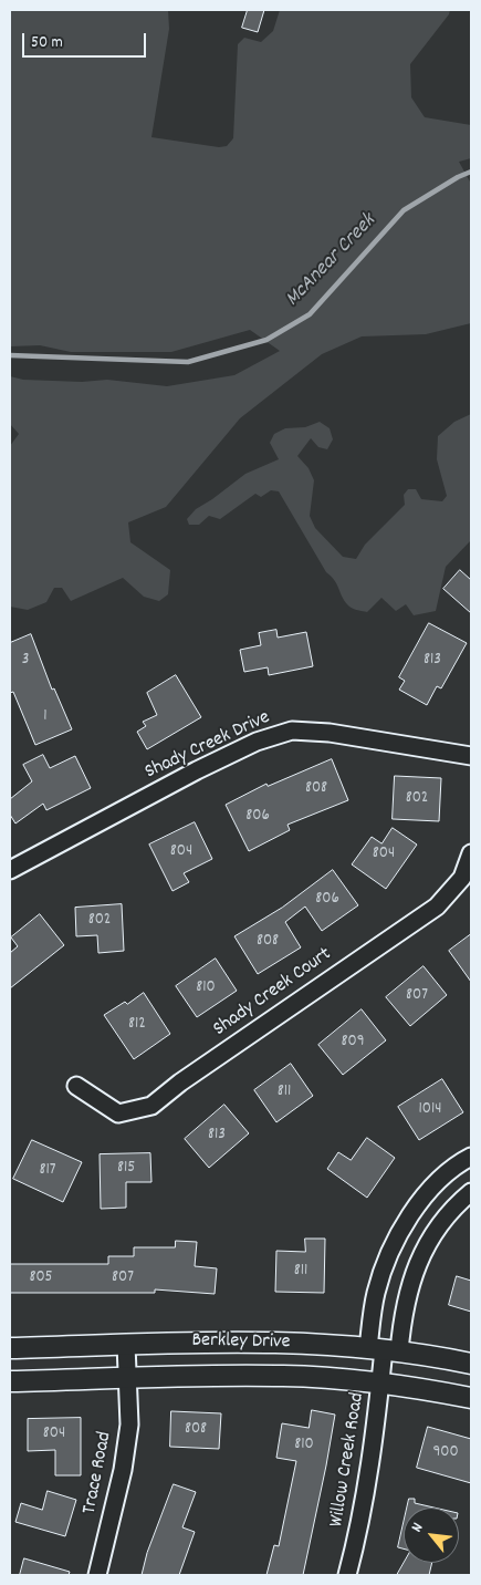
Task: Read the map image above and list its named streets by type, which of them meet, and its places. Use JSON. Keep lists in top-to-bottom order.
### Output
{
  "streets": {
    "street": [
      "Shady Creek Drive",
      "Shady Creek Court",
      "Berkley Drive",
      "Willow Creek Road",
      "Trace Road"
    ]
  },
  "crossings": [
    ["Berkley Drive", "Willow Creek Road"],
    ["Berkley Drive", "Trace Road"]
  ],
  "water": ["McAnear Creek"],
  "house_numbers": [
    "3",
    "813",
    "1",
    "808",
    "802",
    "806",
    "804",
    "804",
    "806",
    "802",
    "808",
    "810",
    "807",
    "812",
    "809",
    "811",
    "1014",
    "813",
    "815",
    "817",
    "811",
    "805",
    "807",
    "808",
    "804",
    "810",
    "900"
  ],
  "scale_bar": "50 m",
  "north": "top left"
}
